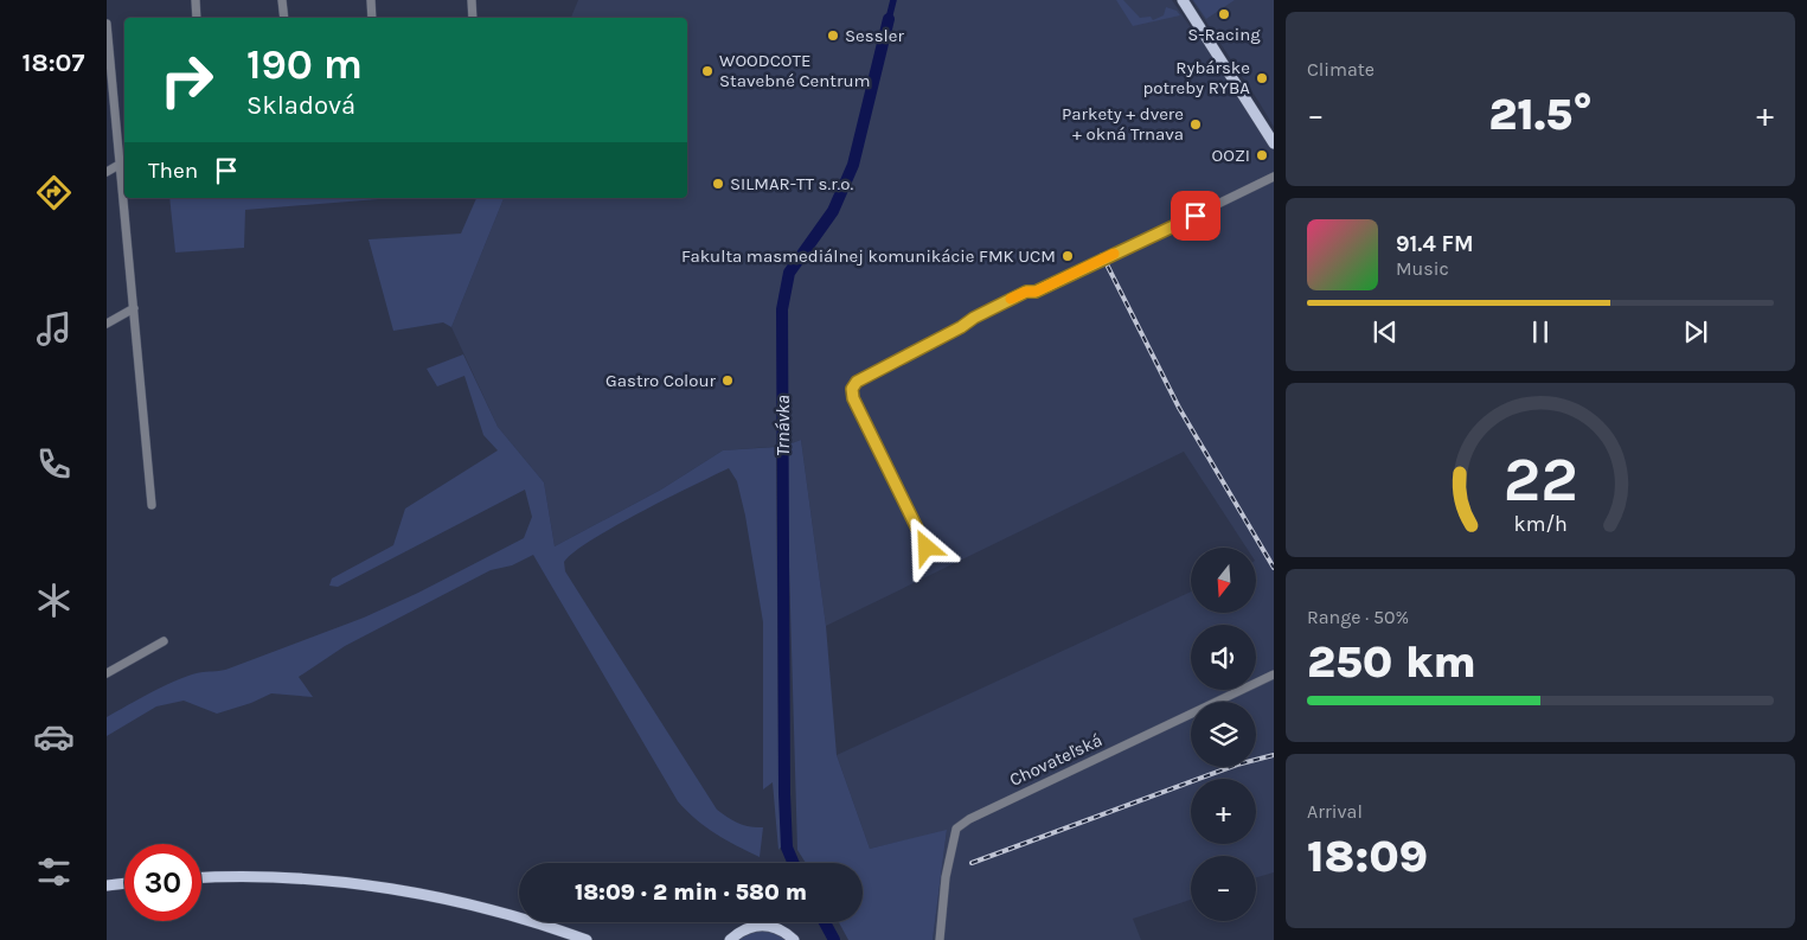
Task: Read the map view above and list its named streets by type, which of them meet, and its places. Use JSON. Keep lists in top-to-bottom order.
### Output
{
  "streets": {
    "street": ["Chovateľská"]
  },
  "water": ["Trnávka"],
  "places": [
    "S-Racing",
    "Sessler",
    "WOODCOTE Stavebné Centrum",
    "Rybárske potreby RYBA",
    "Parkety + dvere + okná Trnava",
    "OOZI",
    "SILMAR-TT s.r.o.",
    "Fakulta masmediálnej komunikácie FMK UCM",
    "Gastro Colour"
  ],
  "north": "bottom",
  "page": {
    "tabs": "18:07",
    "tile": [
      "Climate",
      ["Range · 50%", "250 km"],
      ["Arrival", "18:09"]
    ],
    "turn": ["190 m", "Skladová"],
    "heat": ["−", "21.5°", "+"],
    "then": "Then",
    "song": ["91.4 FM", "Music"],
    "map_buttons": ["+", "−"],
    "limit": "30",
    "trip": "18:09 · 2 min · 580 m",
    "gauge": ["22", "km/h"]
  }
}
